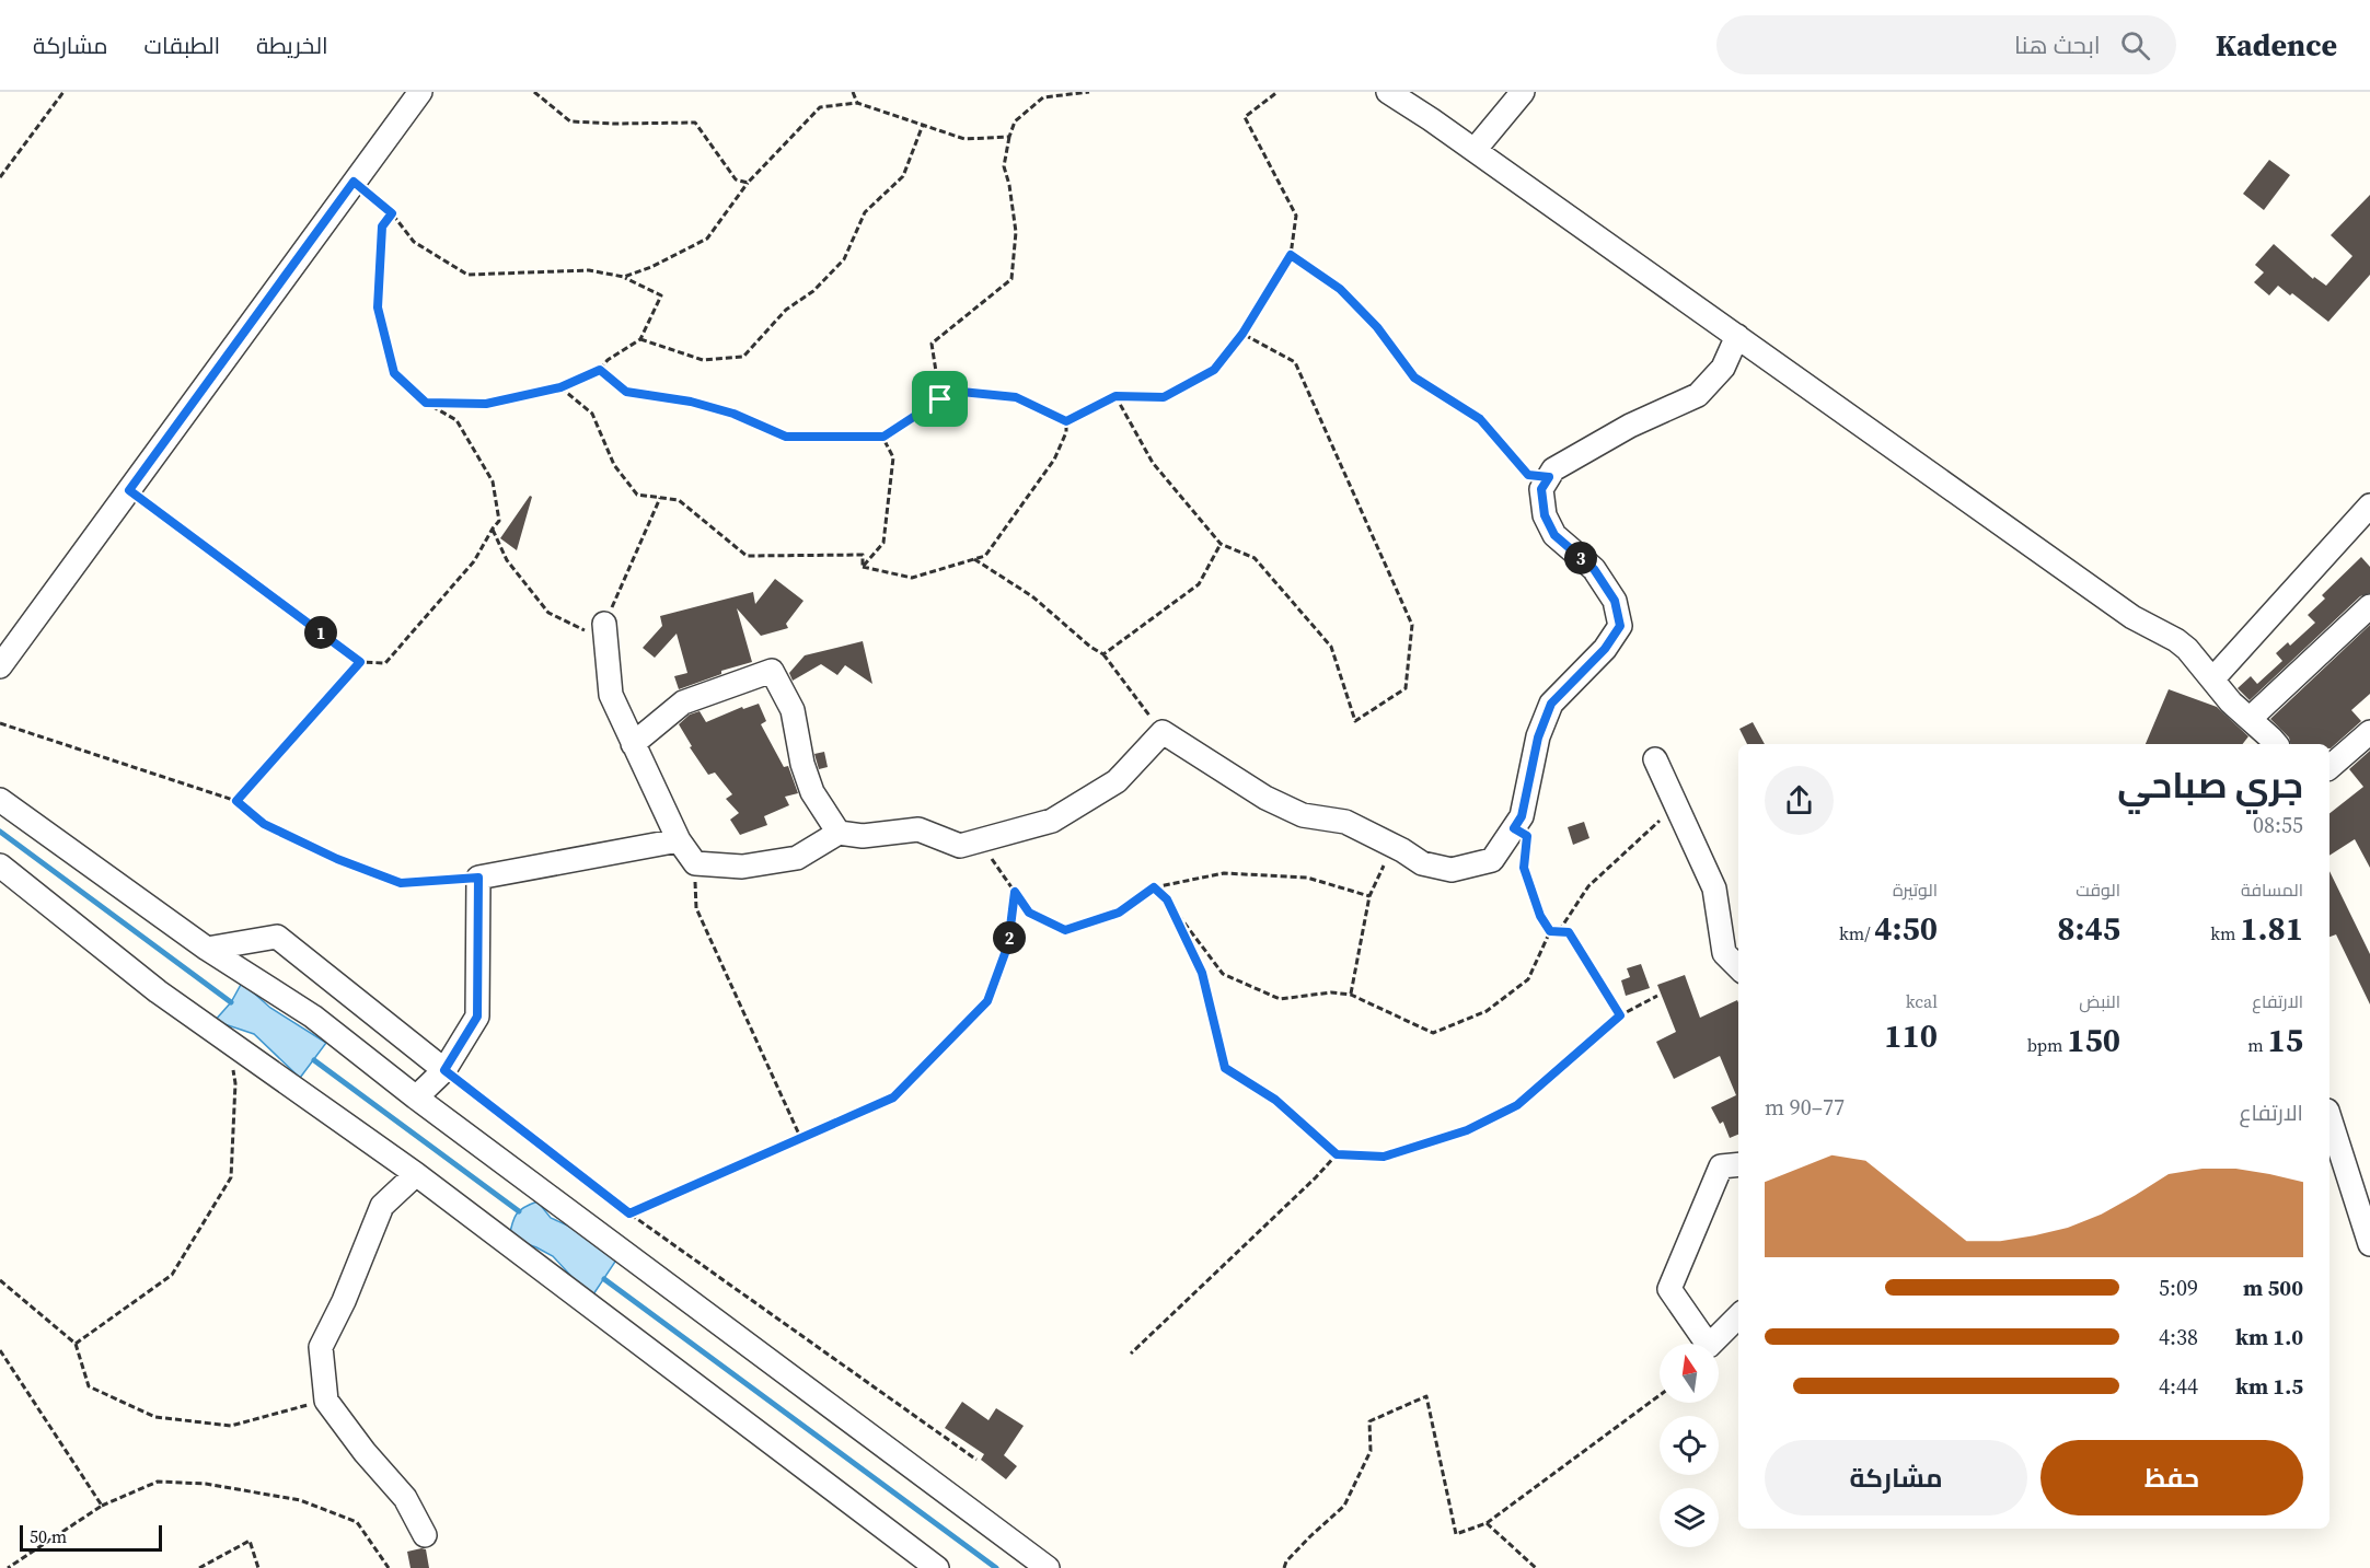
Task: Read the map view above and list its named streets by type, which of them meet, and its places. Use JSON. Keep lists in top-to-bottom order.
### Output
{
  "scale_bar": "50 m",
  "north": "top",
  "page": {
    "header": "Kadence",
    "search": "ابحث هنا",
    "nav": ["الخريطة", "الطبقات", "مشاركة"],
    "pins": ["3", "1", "2"],
    "heading": ["جري صباحي", "08:55"],
    "stats": [
      ["المسافة", "1.81 km"],
      ["الوقت", "8:45"],
      ["الوتيرة", "4:50 /km"],
      ["الارتفاع", "15 m"],
      ["النبض", "150 bpm"],
      ["kcal", "110"]
    ],
    "chart": ["الارتفاع", "77–90 m"],
    "list": [
      {
        "name": "500 m",
        "note": "5:09"
      },
      {
        "name": "1.0 km",
        "note": "4:38"
      },
      {
        "name": "1.5 km",
        "note": "4:44"
      }
    ],
    "buttons": ["حفظ", "مشاركة"],
    "scale": "50 m"
  }
}
